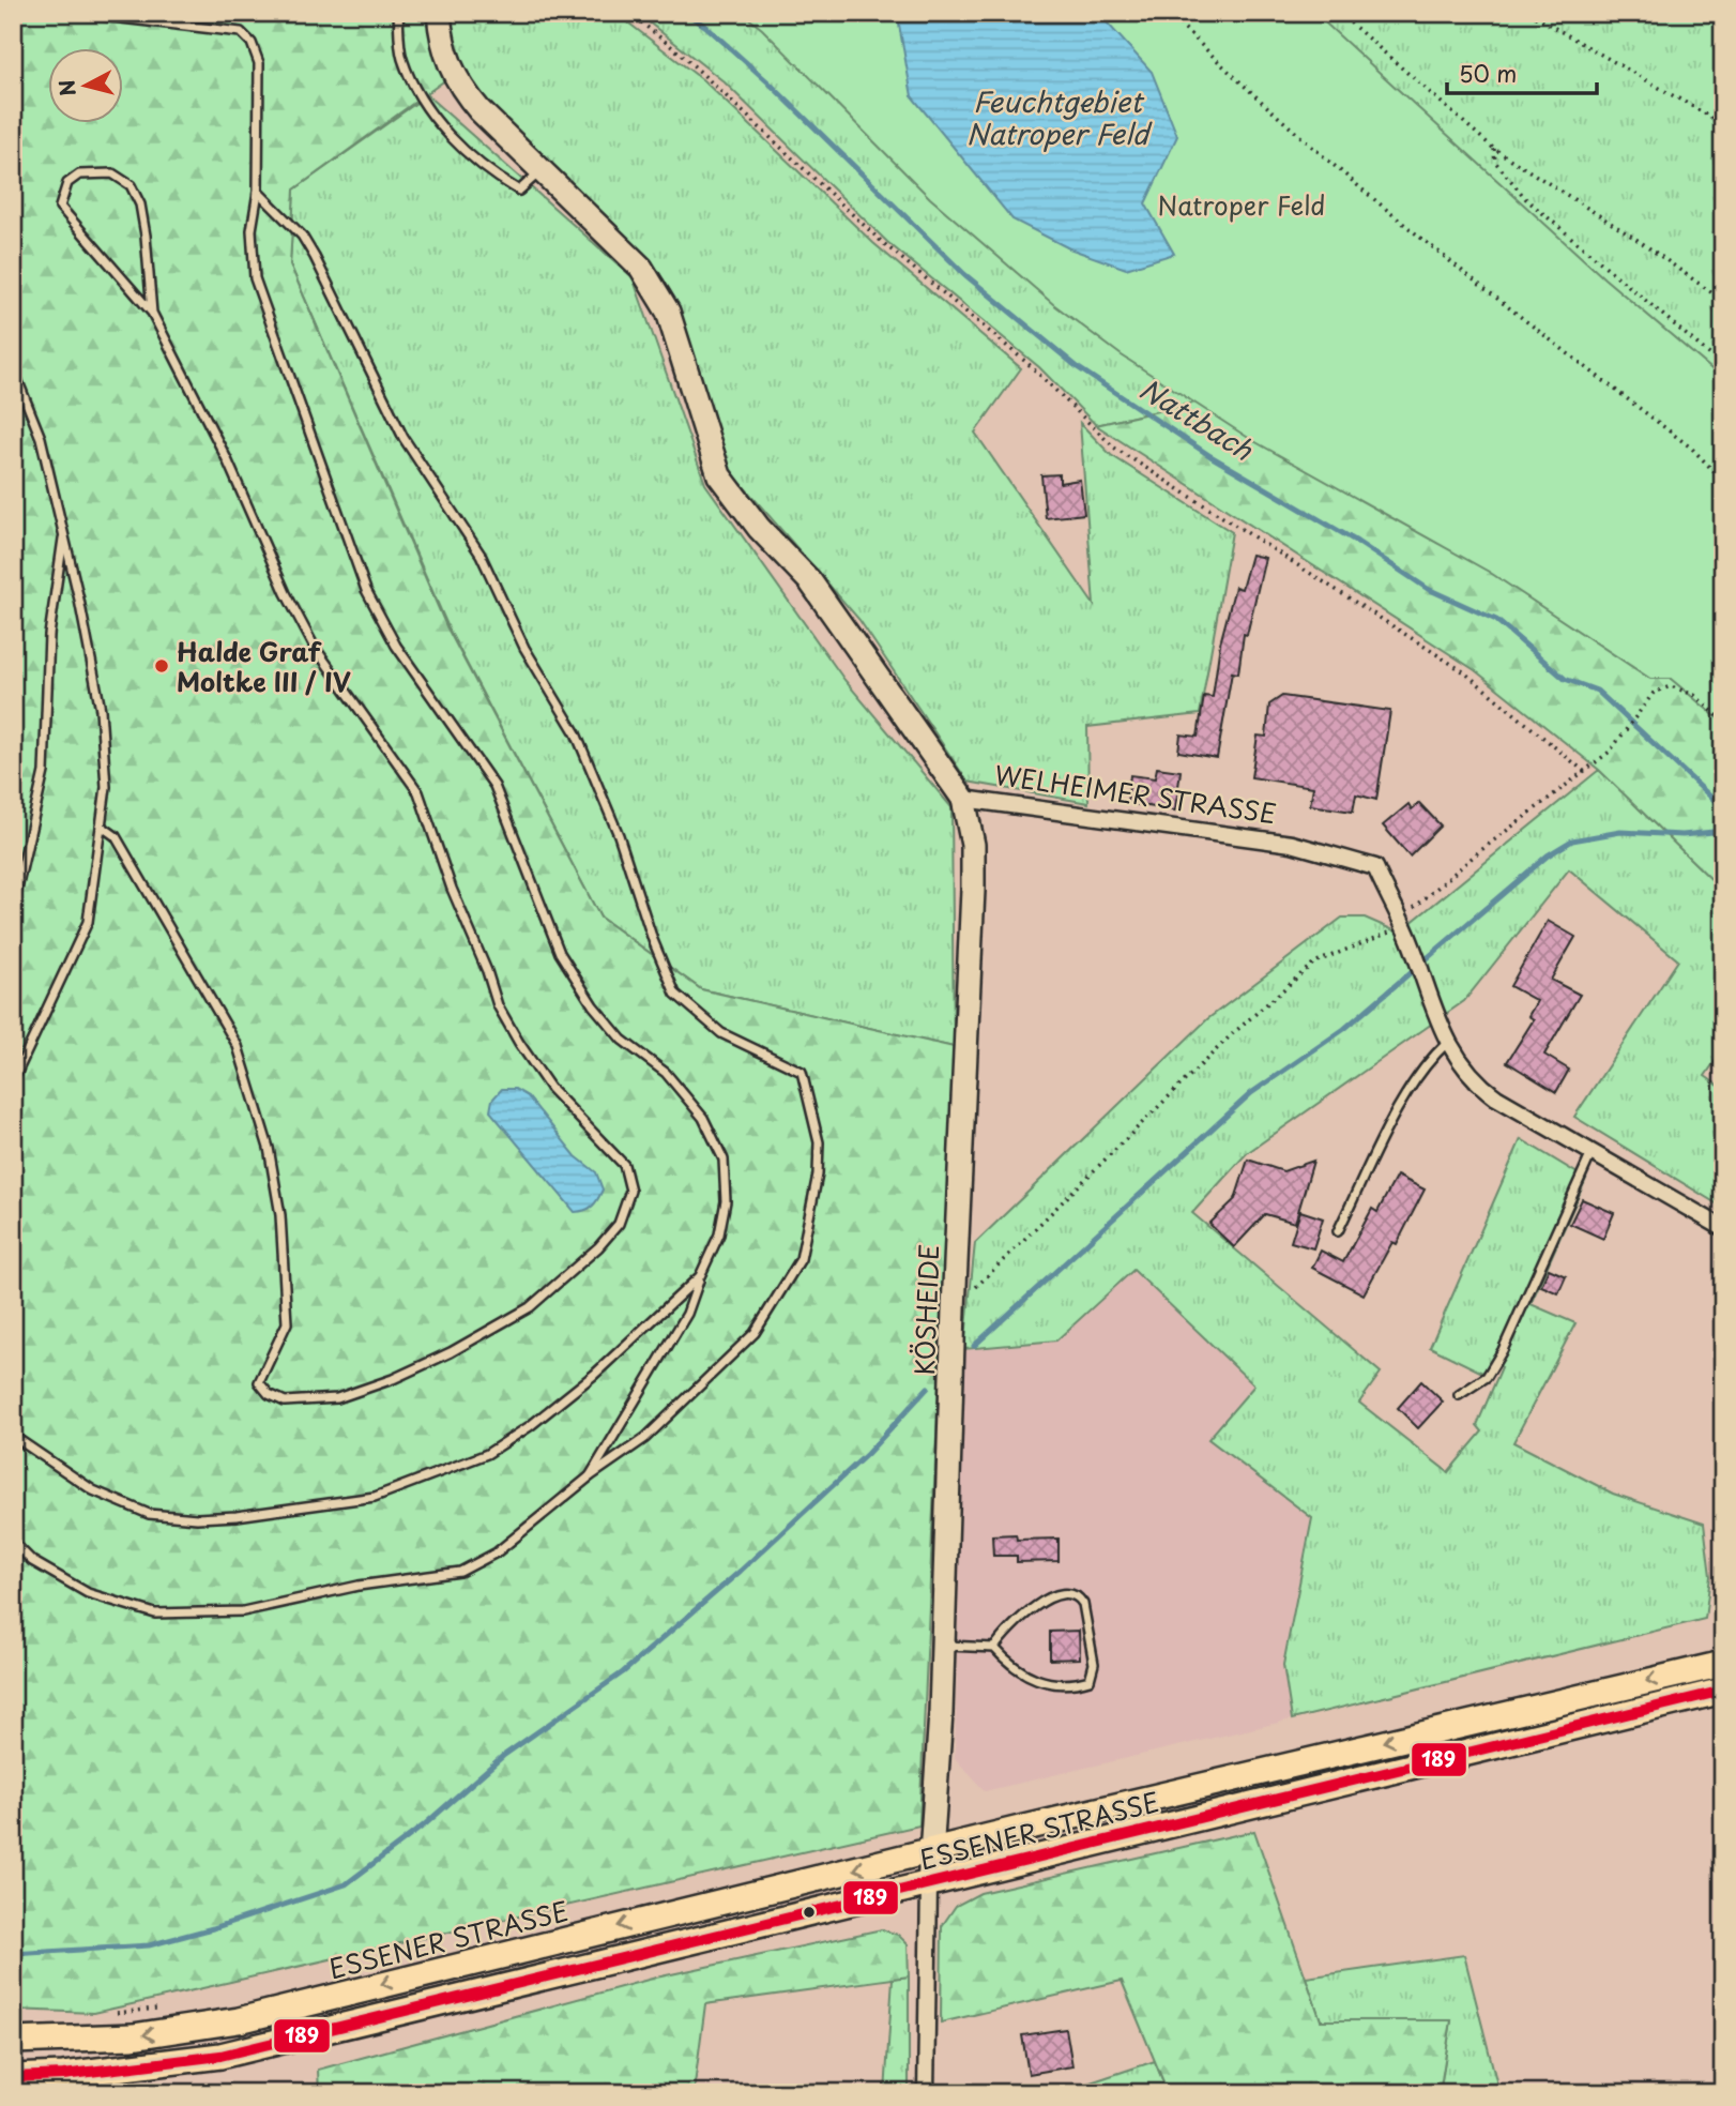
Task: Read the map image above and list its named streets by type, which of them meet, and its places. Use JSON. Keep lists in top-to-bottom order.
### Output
{
  "streets": {
    "main road": ["ESSENER STRASSE"],
    "street": ["WELHEIMER STRASSE", "KÖSHEIDE"]
  },
  "crossings": [
    ["WELHEIMER STRASSE", "KÖSHEIDE"],
    ["KÖSHEIDE", "ESSENER STRASSE"]
  ],
  "water": ["Feuchtgebiet Natroper Feld", "Nattbach"],
  "parks": ["Natroper Feld"],
  "places": ["Halde Graf Moltke III / IV"],
  "lines": ["transit line 189"],
  "scale_bar": "50 m",
  "north": "left"
}
